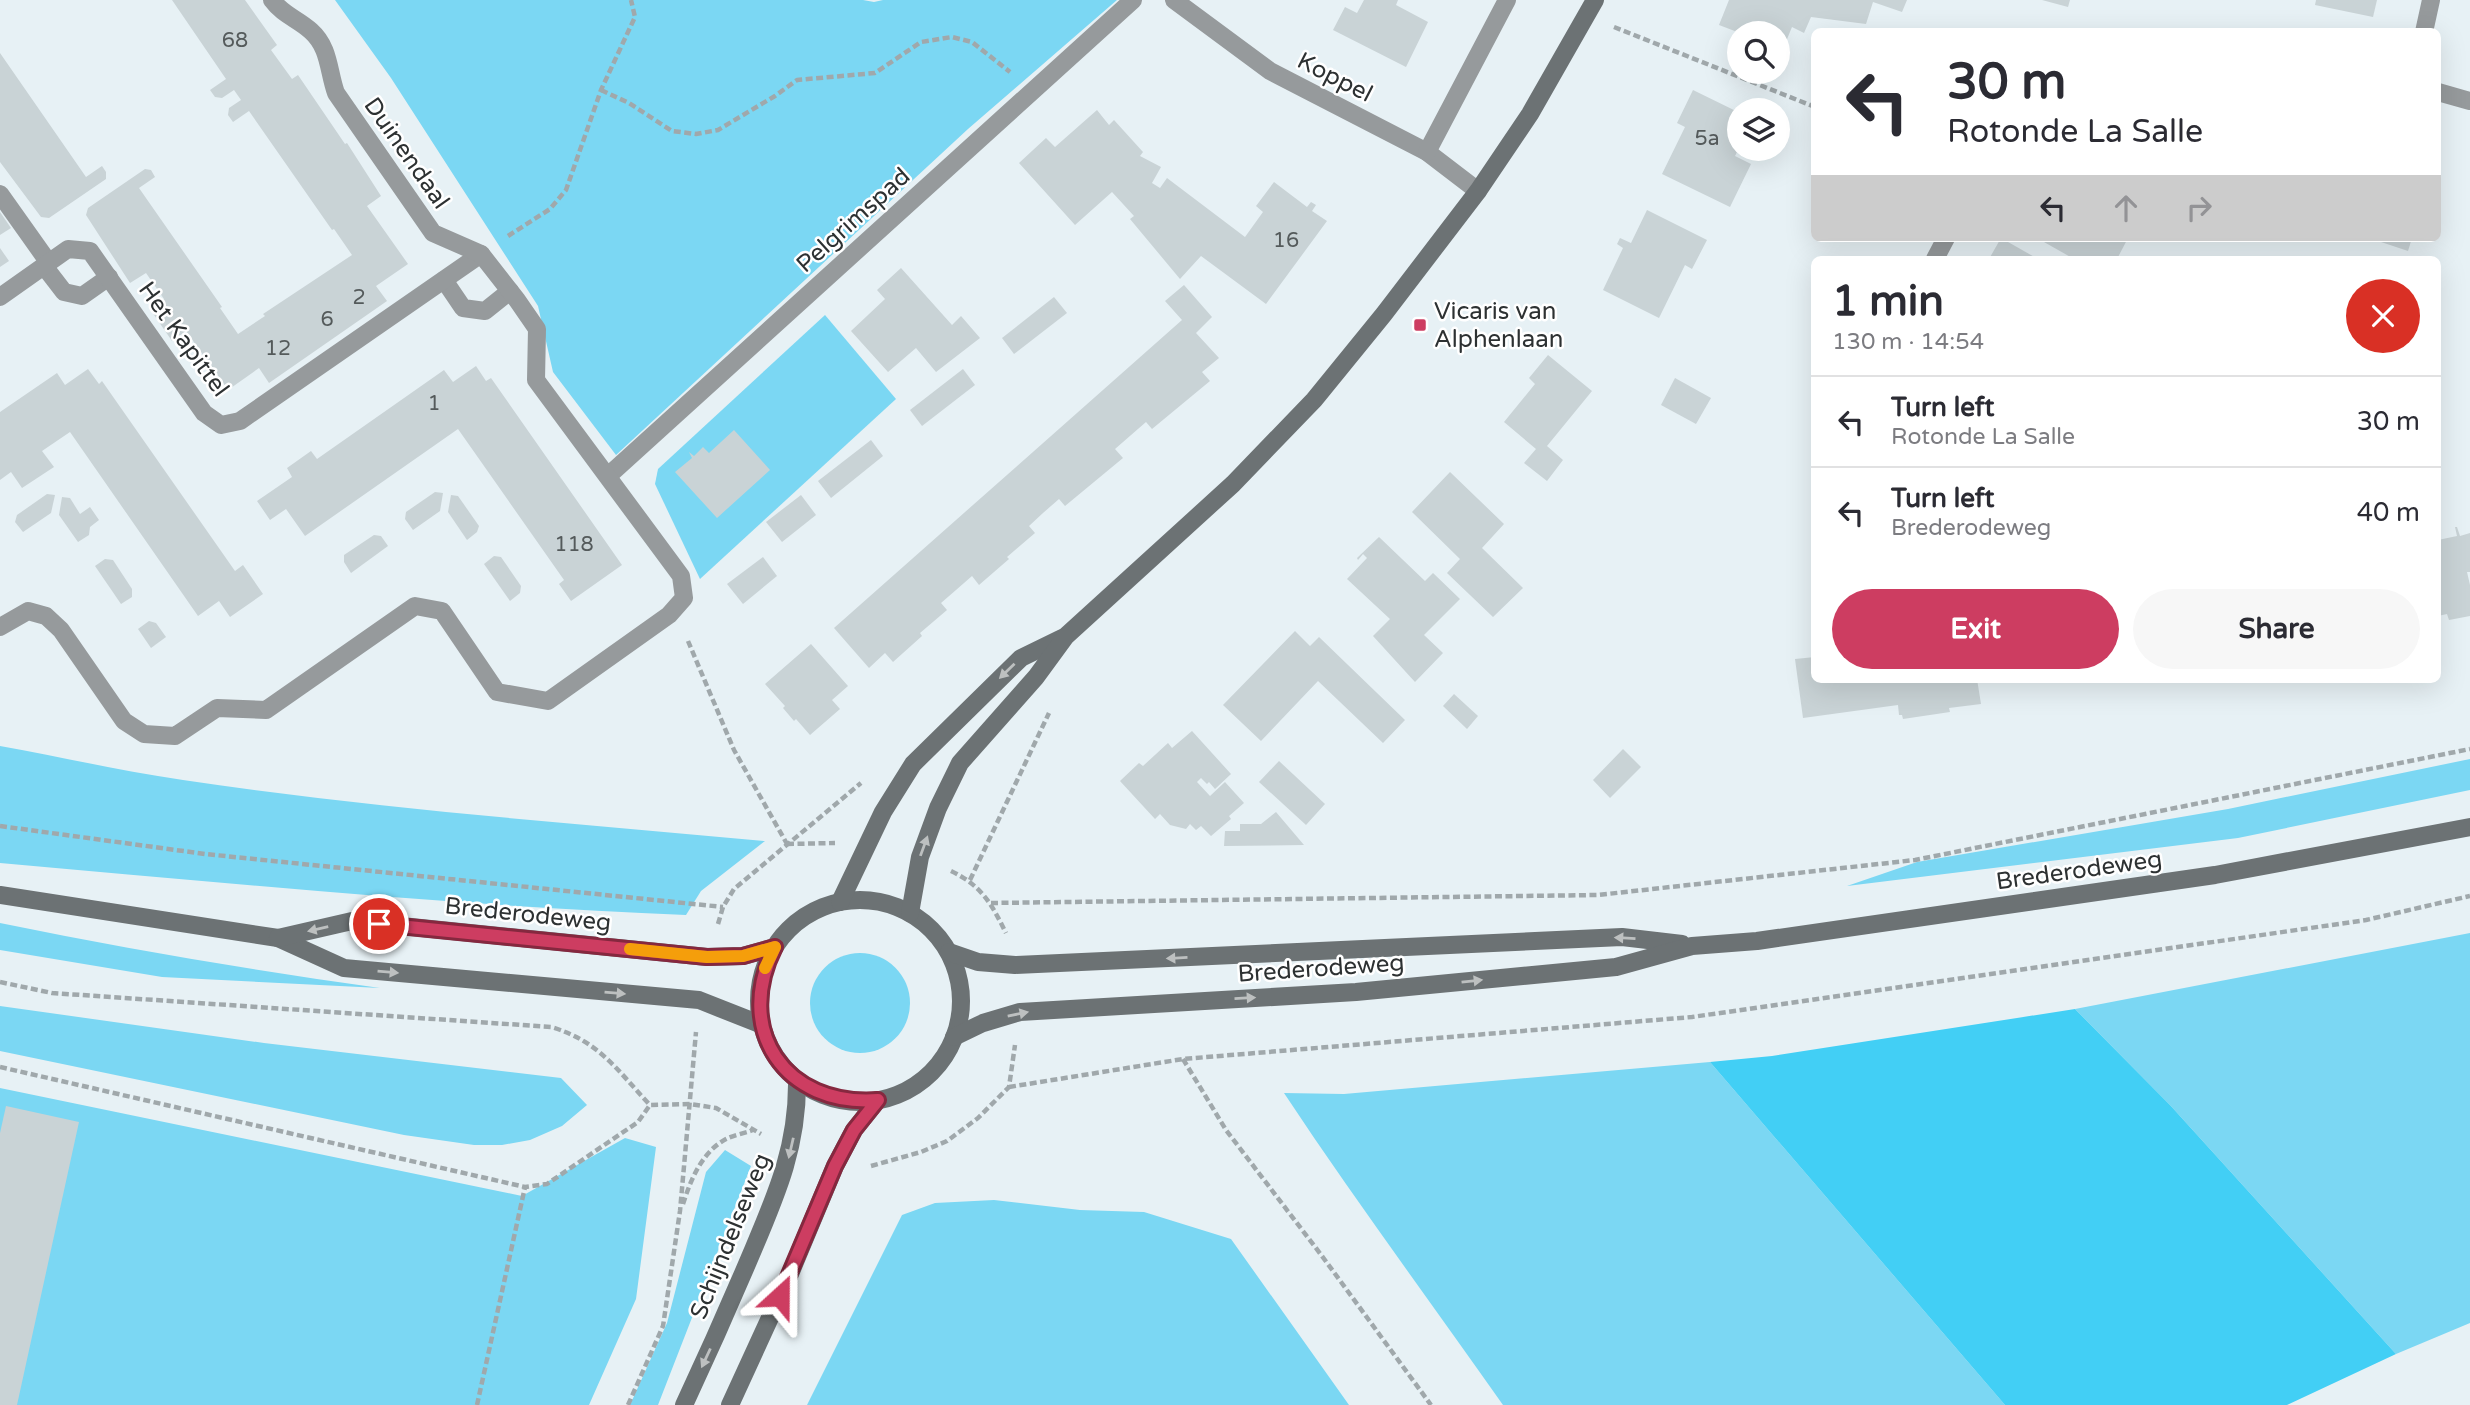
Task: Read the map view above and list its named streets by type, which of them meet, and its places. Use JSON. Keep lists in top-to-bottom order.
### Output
{
  "streets": {
    "main road": ["Brederodeweg", "Schijndelseweg"],
    "street": [
      "Koppel",
      "Duinendaal",
      "Pelgrimspad",
      "Het Kapittel"
    ]
  },
  "crossings": [
    ["Duinendaal", "Pelgrimspad"],
    ["Duinendaal", "Het Kapittel"],
    ["Brederodeweg", "Schijndelseweg"]
  ],
  "places": {
    "transit": ["Vicaris van Alphenlaan"]
  },
  "house_numbers": [
    "68",
    "5a",
    "16",
    "2",
    "6",
    "12",
    "1",
    "118"
  ],
  "page": {
    "turn": ["30 m", "Rotonde La Salle"],
    "heading": ["1 min", "130 m · 14:54"],
    "list": [
      {
        "name": "Turn left",
        "note": "Rotonde La Salle",
        "value": "30 m"
      },
      {
        "name": "Turn left",
        "note": "Brederodeweg",
        "value": "40 m"
      }
    ],
    "buttons": ["Exit", "Share"]
  }
}
